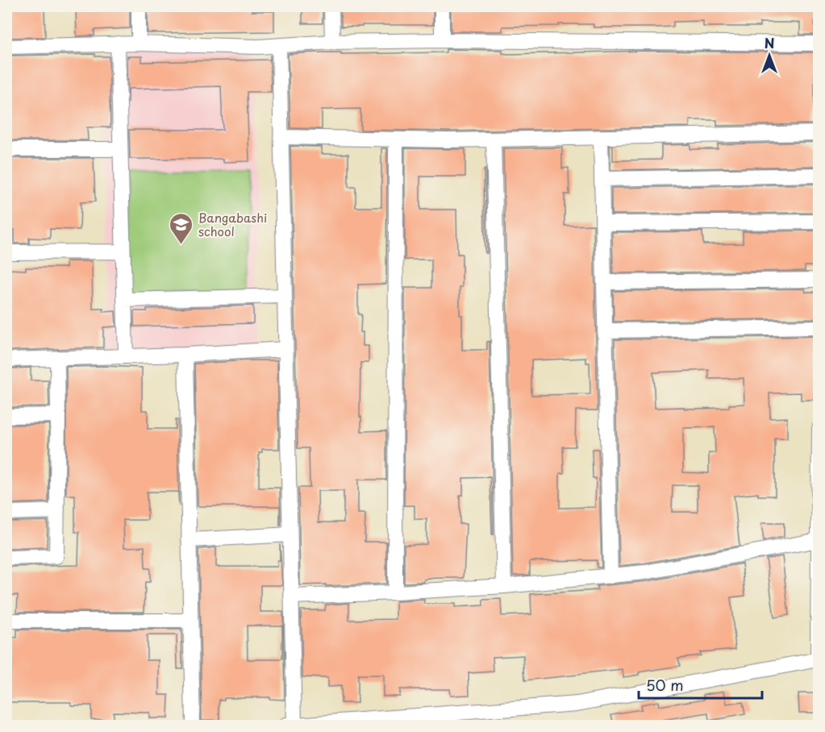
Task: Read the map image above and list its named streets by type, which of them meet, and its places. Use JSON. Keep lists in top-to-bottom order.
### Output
{
  "places": {
    "school or university": ["Bangabashi school"]
  },
  "scale_bar": "50 m",
  "north": "top"
}
